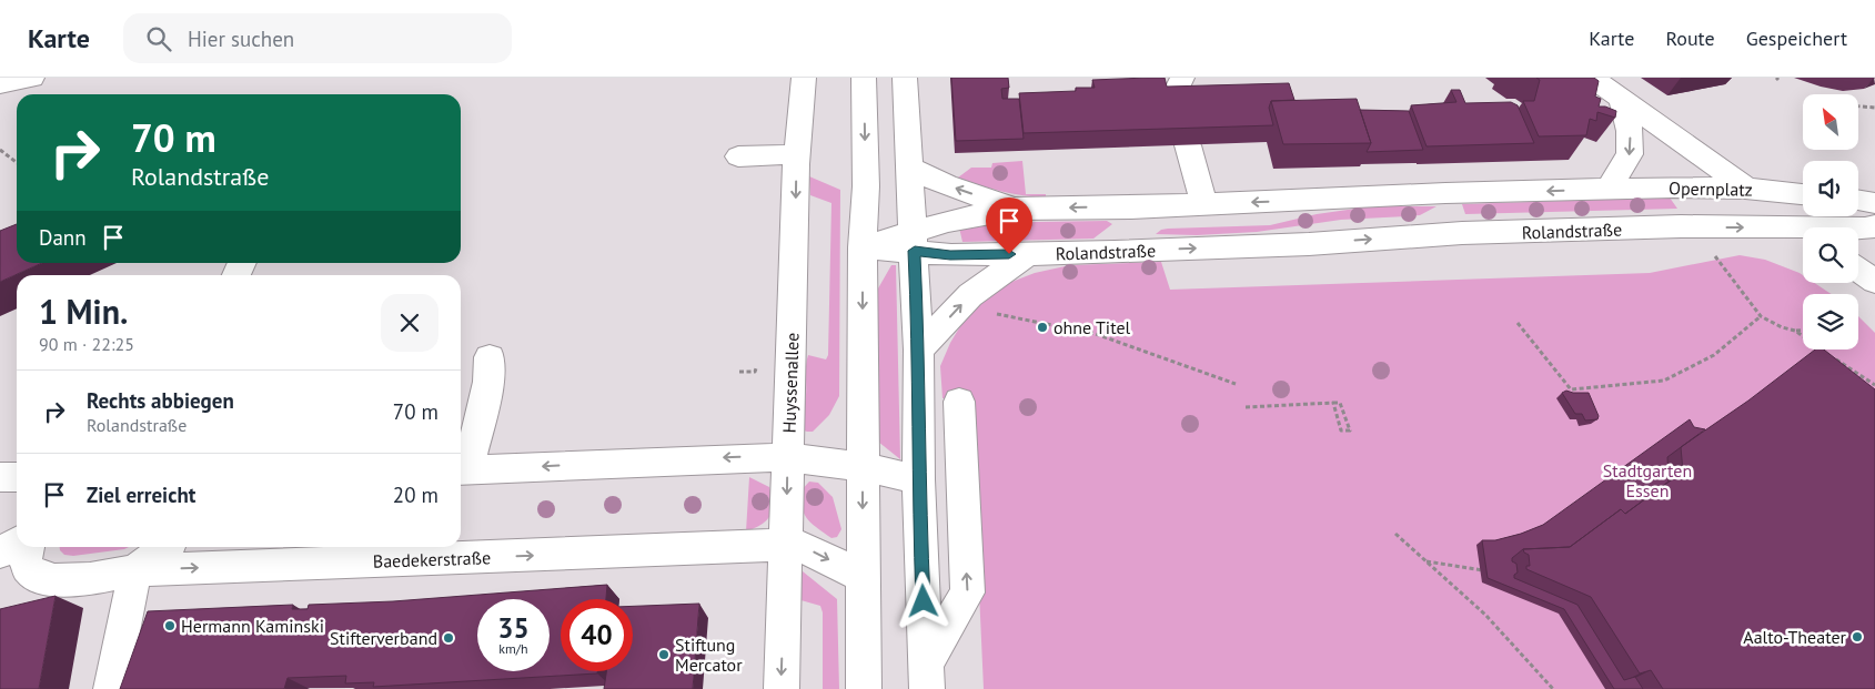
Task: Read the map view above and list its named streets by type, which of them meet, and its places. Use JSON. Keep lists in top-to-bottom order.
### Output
{
  "streets": {
    "street": [
      "Opernplatz",
      "Rolandstraße",
      "Huyssenallee",
      "Baedekerstraße"
    ]
  },
  "crossings": [
    ["Opernplatz", "Rolandstraße"],
    ["Huyssenallee", "Baedekerstraße"]
  ],
  "parks": ["Stadtgarten Essen"],
  "places": [
    "ohne Titel",
    "Hermann Kaminski",
    "Aalto-Theater",
    "Stifterverband",
    "Stiftung Mercator"
  ],
  "north": "top left",
  "page": {
    "header": "Karte",
    "search": "Hier suchen",
    "nav": ["Karte", "Route", "Gespeichert"],
    "turn": ["70 m", "Rolandstraße"],
    "then": "Dann",
    "heading": ["1 Min.", "90 m · 22:25"],
    "list": [
      {
        "name": "Rechts abbiegen",
        "note": "Rolandstraße",
        "value": "70 m"
      },
      {
        "name": "Ziel erreicht",
        "value": "20 m"
      }
    ],
    "speed": "35 km/h",
    "limit": "40"
  }
}
